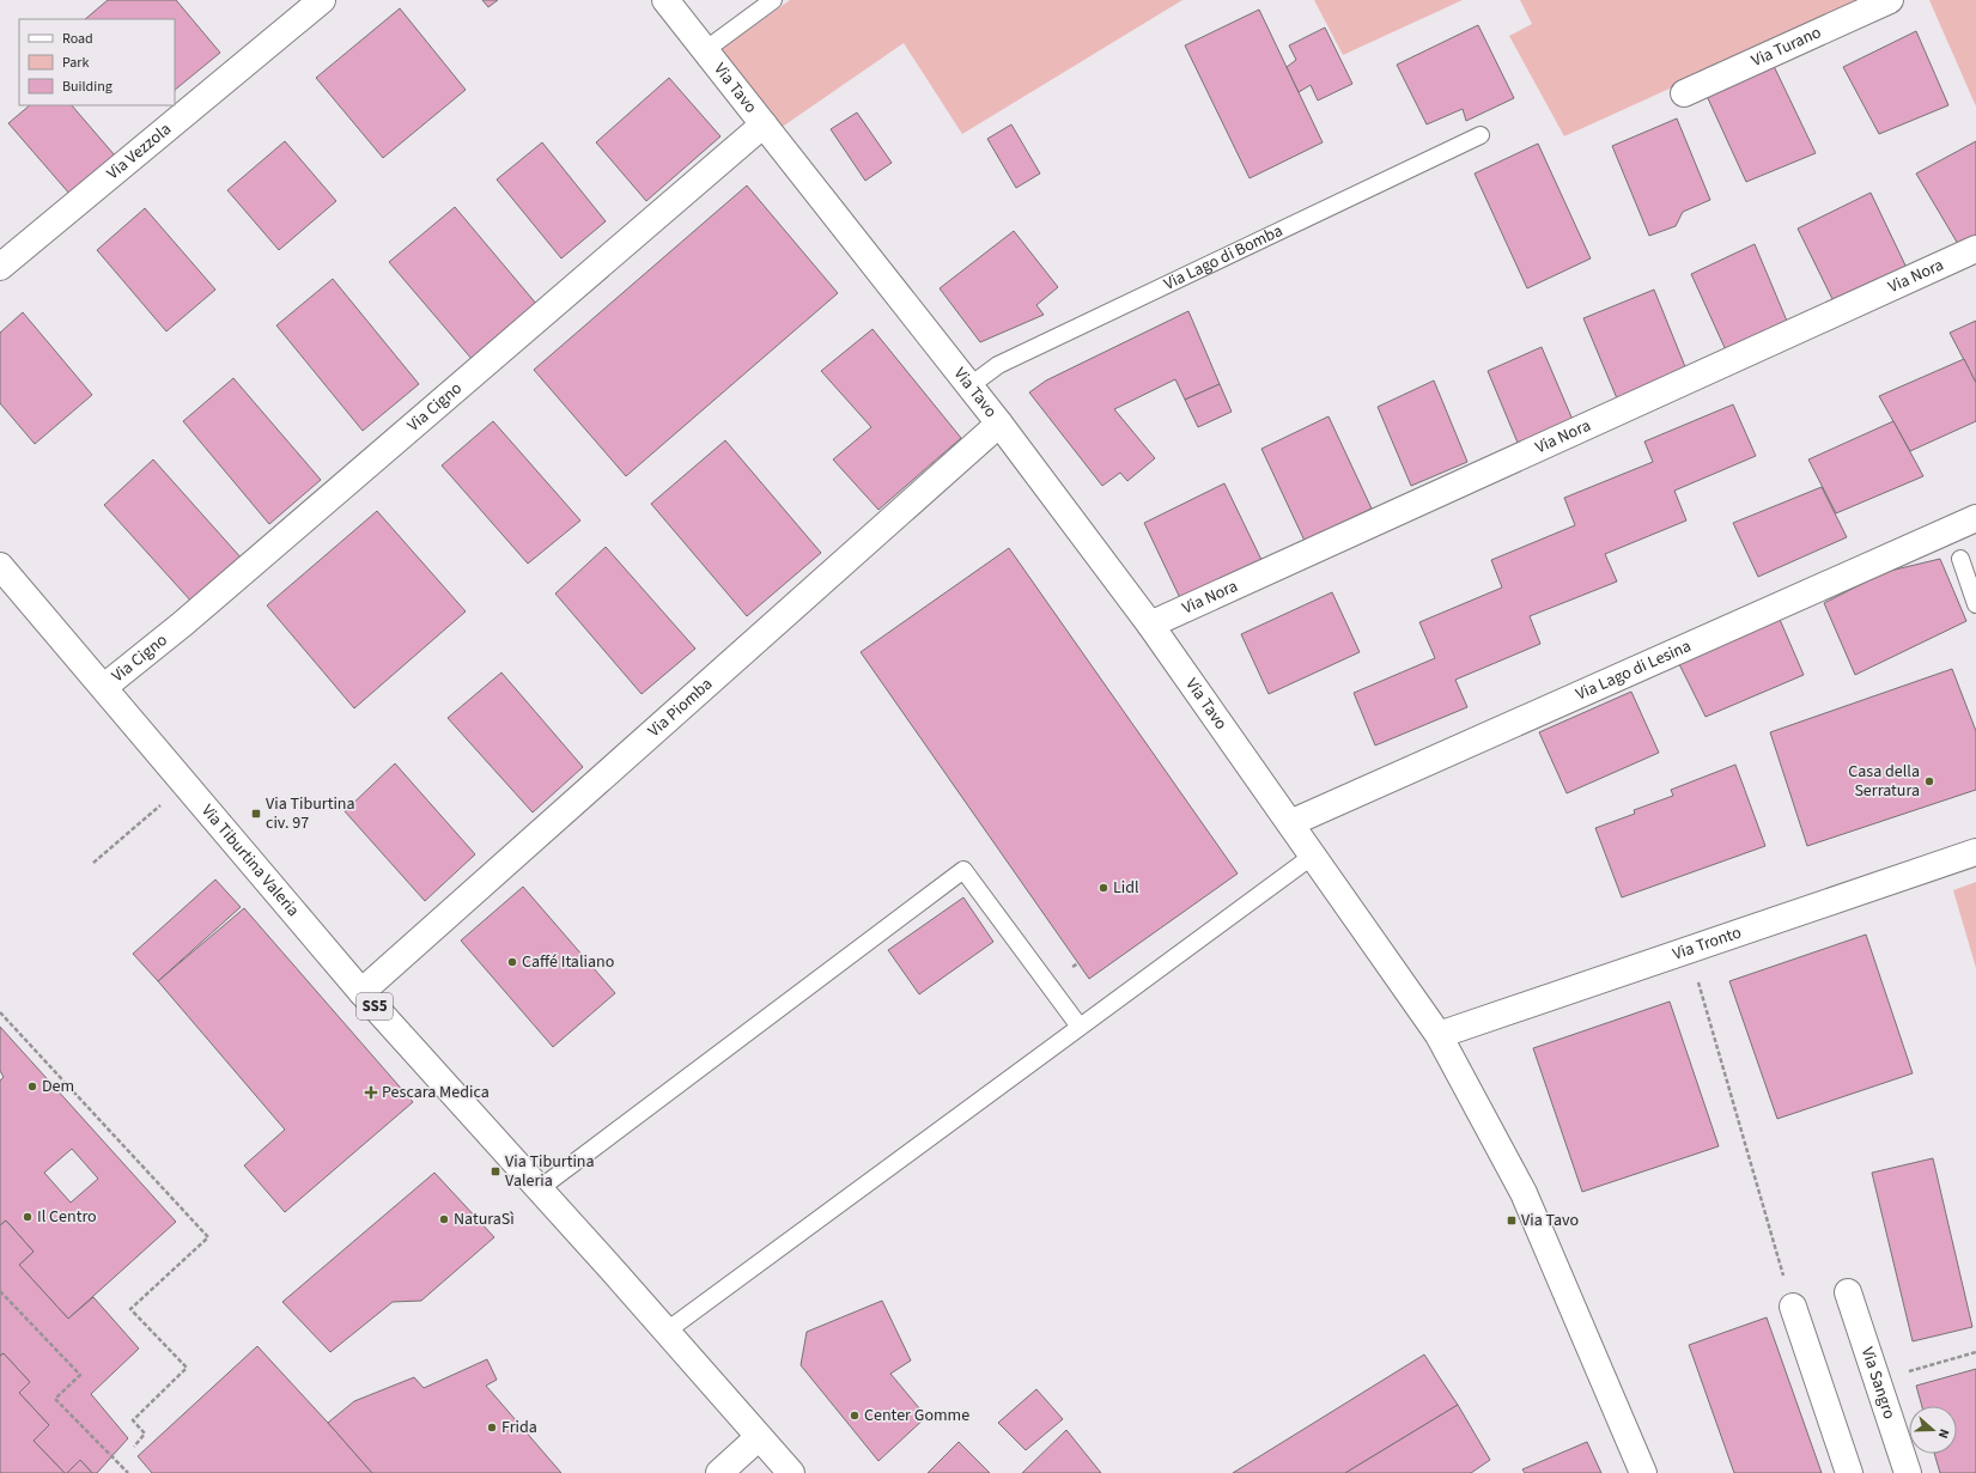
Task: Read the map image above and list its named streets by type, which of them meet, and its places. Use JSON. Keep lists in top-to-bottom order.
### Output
{
  "streets": {
    "street": [
      "Via Turano",
      "Via Tavo",
      "Via Vezzola",
      "Via Nora",
      "Via Cigno",
      "Via Lago di Lesina",
      "Via Piomba",
      "Via Tiburtina Valeria",
      "Via Tronto",
      "SS5",
      "Via Sangro"
    ],
    "lane": ["Via Lago di Bomba"]
  },
  "crossings": [
    ["Via Tavo", "Via Lago di Bomba"],
    ["Via Tavo", "Via Nora"],
    ["Via Tavo", "Via Cigno"],
    ["Via Tavo", "Via Lago di Lesina"],
    ["Via Tavo", "Via Piomba"],
    ["Via Tavo", "Via Tronto"],
    ["Via Cigno", "Via Tiburtina Valeria"],
    ["Via Piomba", "Via Tiburtina Valeria"]
  ],
  "places": {
    "other": [
      "Casa della Serratura",
      "Lidl",
      "Caffé Italiano",
      "Dem",
      "Il Centro",
      "NaturaSì",
      "Center Gomme",
      "Frida"
    ],
    "transit": ["Via Tiburtina civ. 97", "Via Tiburtina Valeria", "Via Tavo"],
    "health": ["Pescara Medica"]
  },
  "legend": ["Road", "Park", "Building"],
  "north": "right"
}
